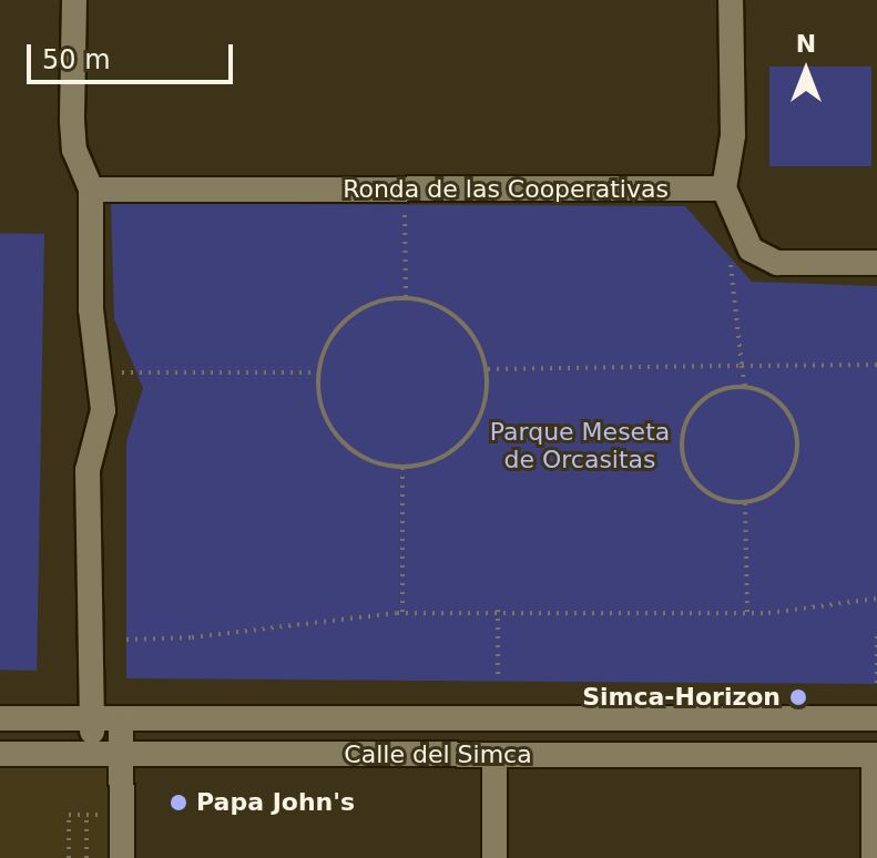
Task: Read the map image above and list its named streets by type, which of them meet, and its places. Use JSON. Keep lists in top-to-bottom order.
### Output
{
  "streets": {
    "street": ["Ronda de las Cooperativas", "Calle del Simca"]
  },
  "parks": ["Parque Meseta de Orcasitas"],
  "places": ["Simca-Horizon", "Papa John's"],
  "scale_bar": "50 m",
  "north": "top"
}
